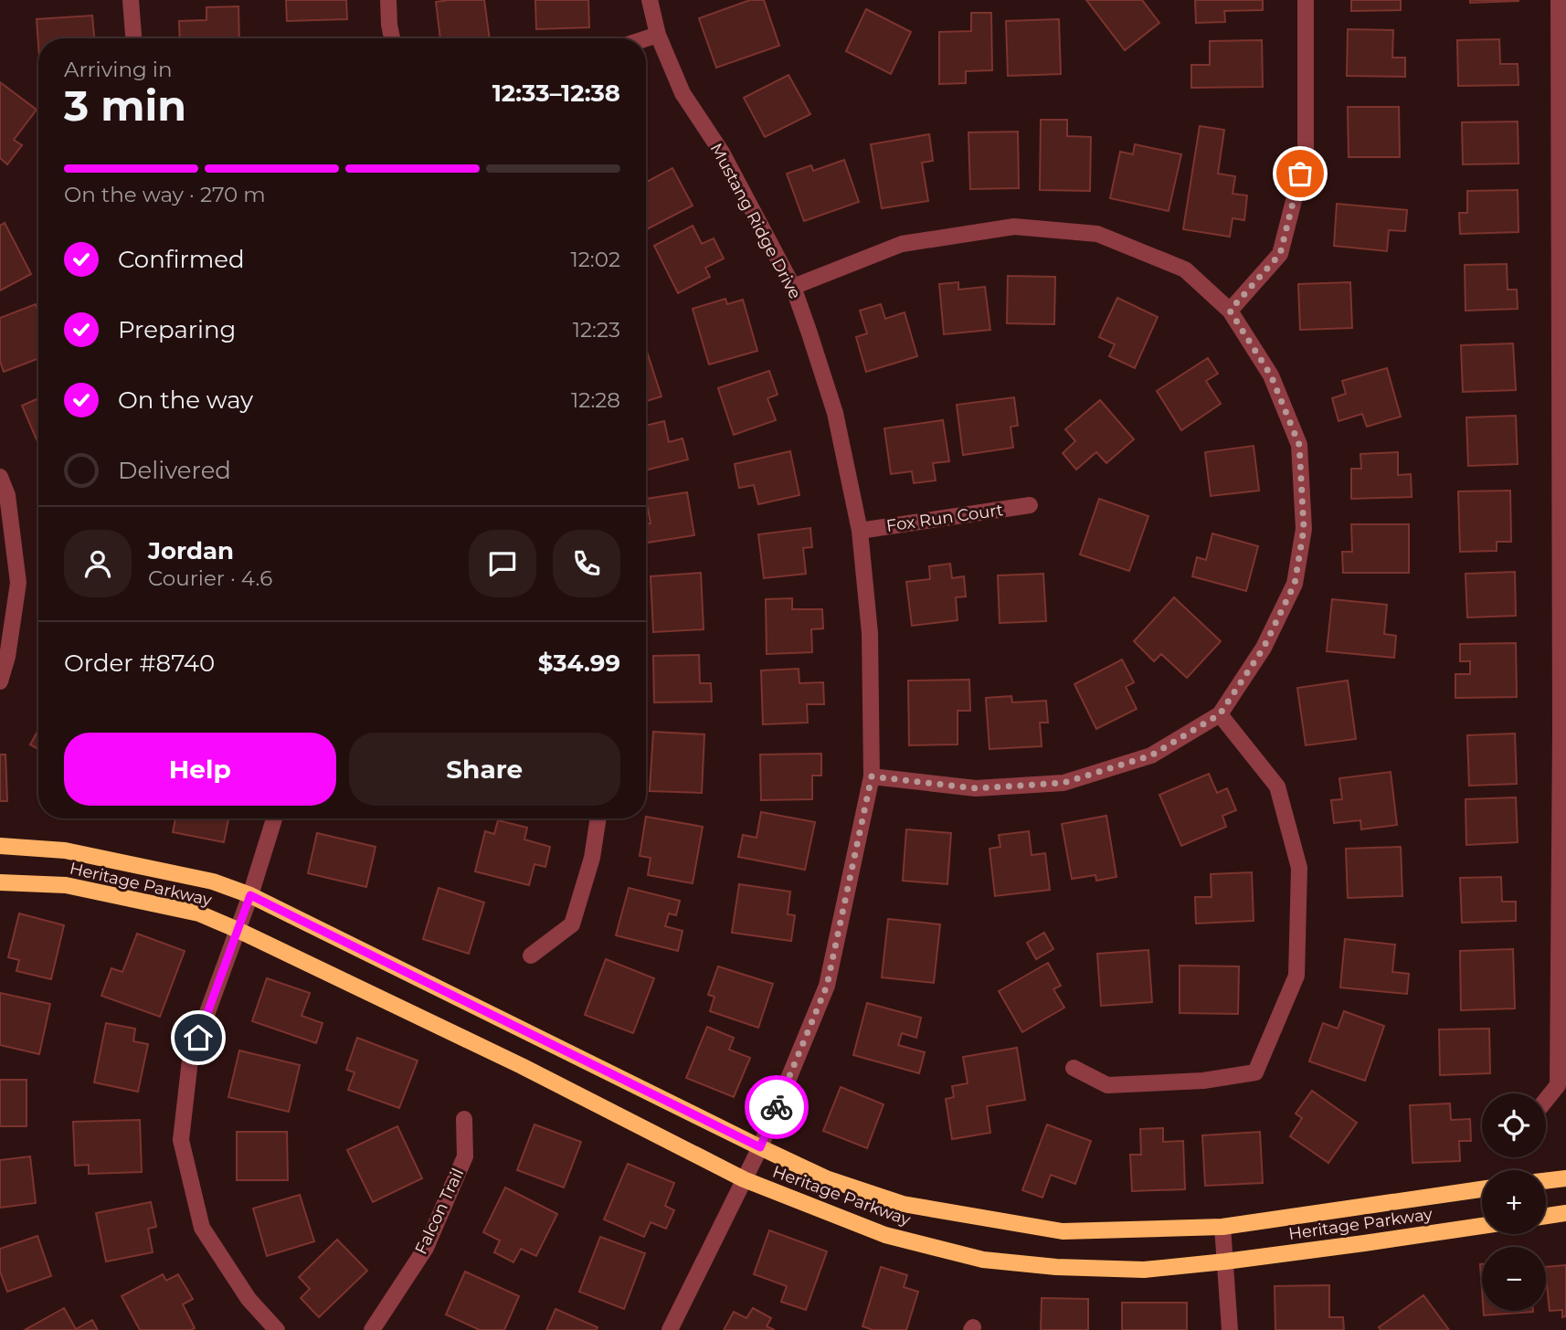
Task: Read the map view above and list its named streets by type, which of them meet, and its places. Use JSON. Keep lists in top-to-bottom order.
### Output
{
  "streets": {
    "main road": ["Heritage Parkway"],
    "street": ["Mustang Ridge Drive", "Fox Run Court", "Falcon Trail"]
  },
  "crossings": [
    ["Mustang Ridge Drive", "Fox Run Court"],
    ["Mustang Ridge Drive", "Heritage Parkway"]
  ],
  "page": {
    "heading": ["3 min", "Arriving in", "12:33–12:38"],
    "panel": [
      "Jordan",
      "Courier · 4.6",
      "Order #8740",
      "$34.99"
    ],
    "bar": "On the way · 270 m",
    "list": [
      ["Confirmed", "12:02"],
      ["Preparing", "12:23"],
      ["On the way", "12:28"],
      "Delivered"
    ],
    "buttons": ["Help", "Share"],
    "map_buttons": ["+", "−"]
  }
}
